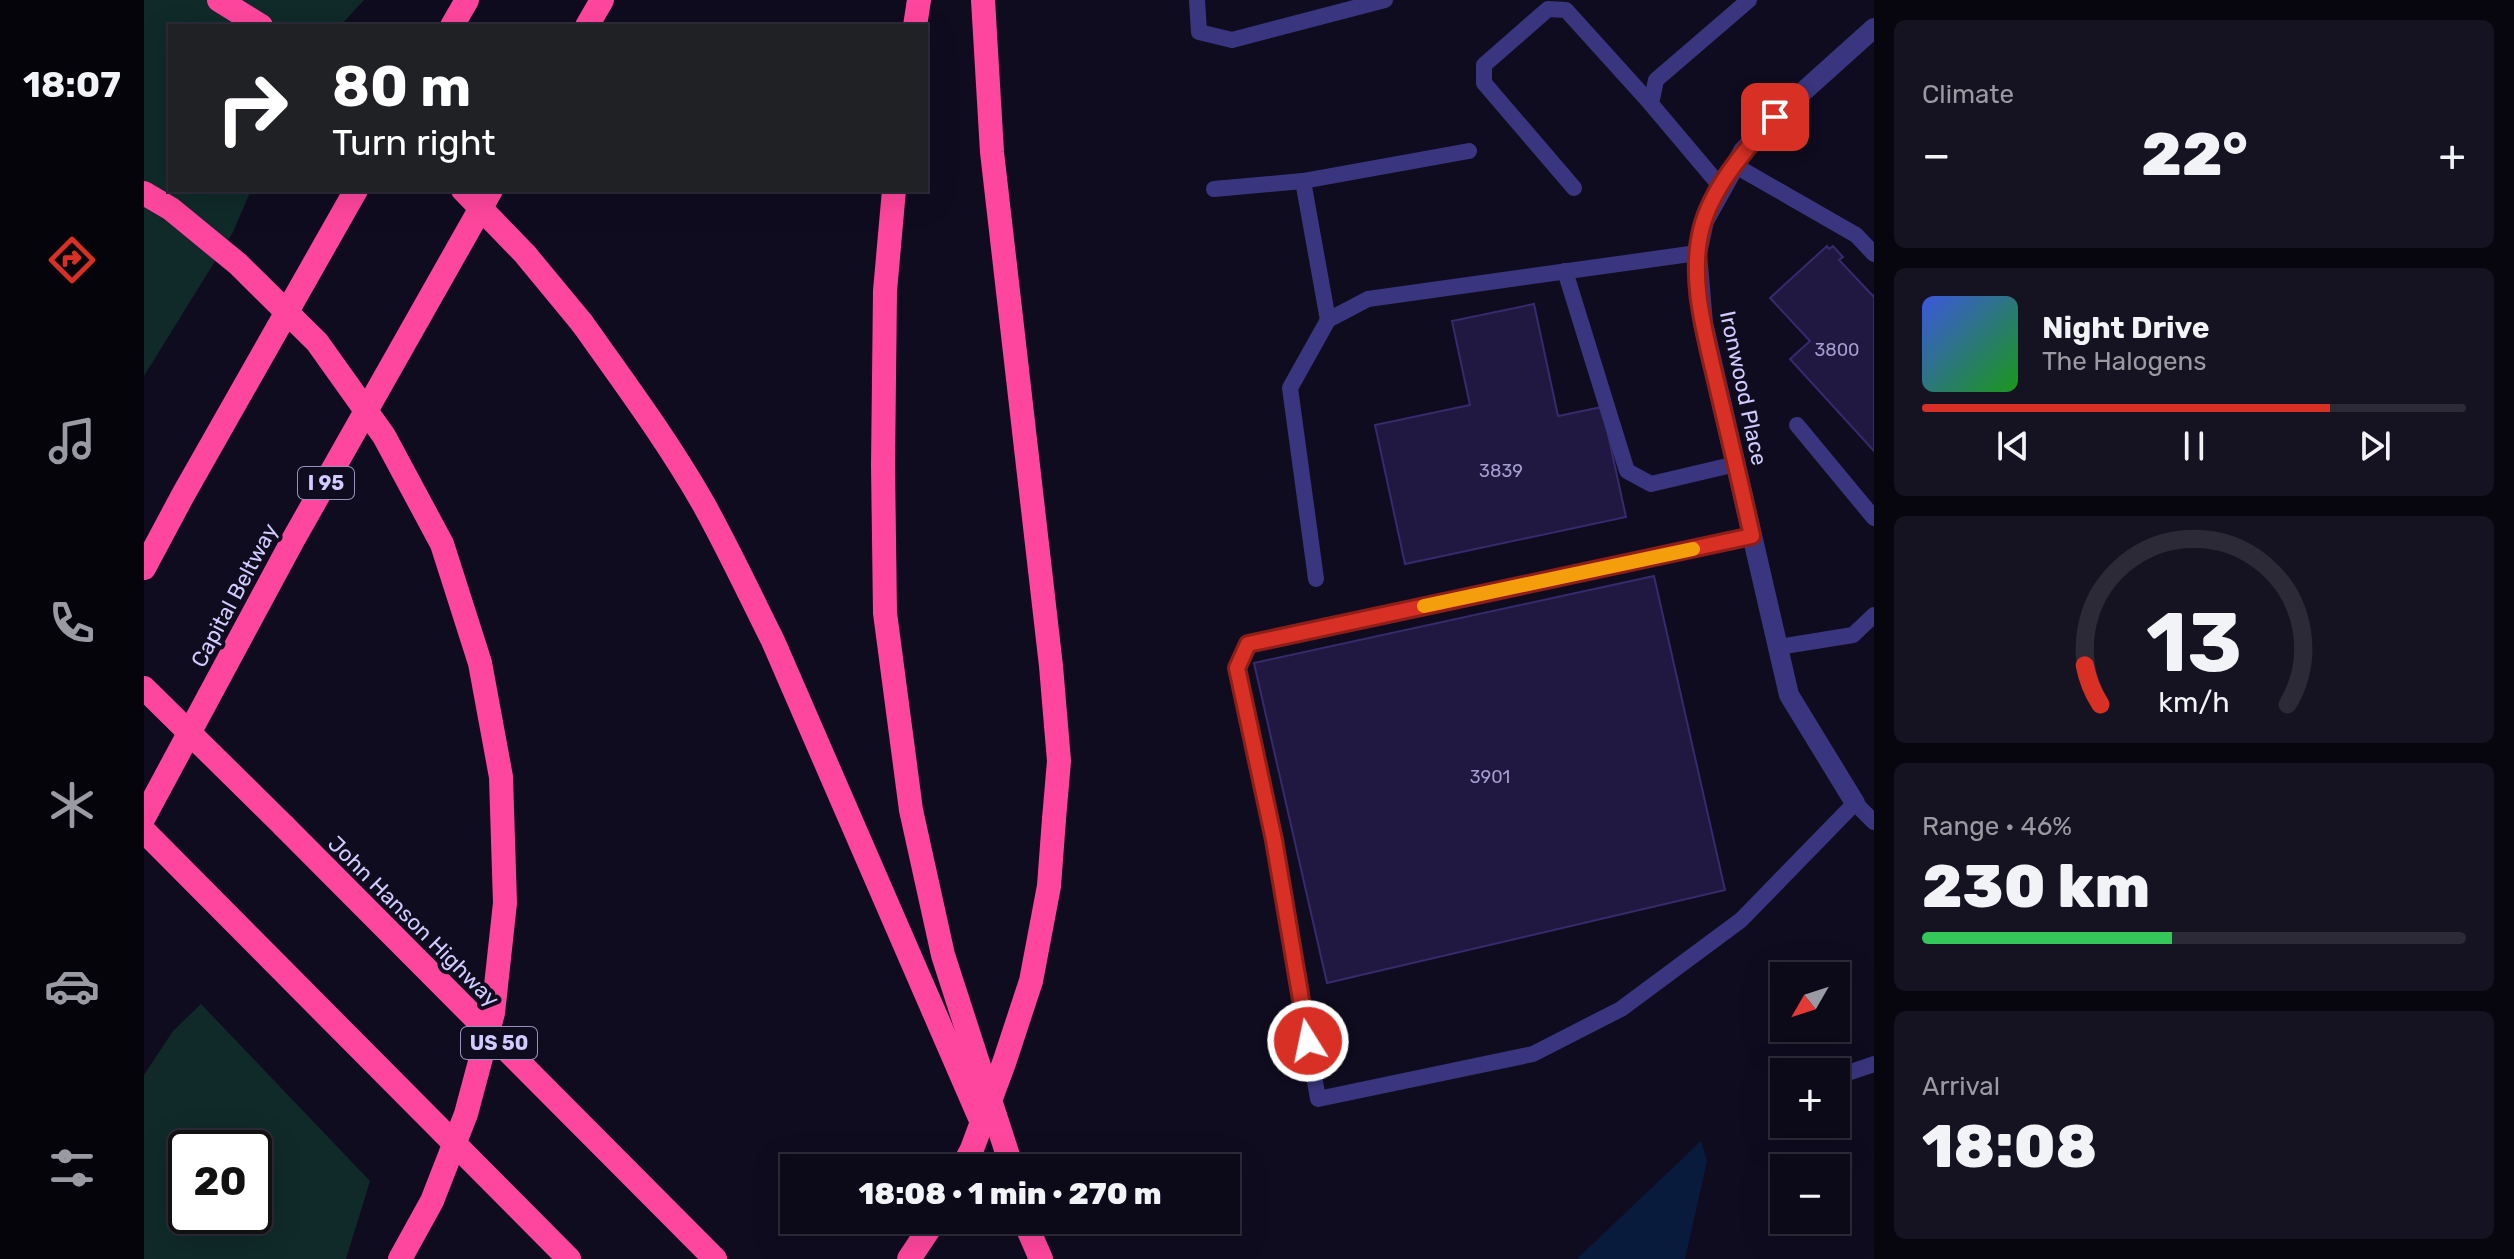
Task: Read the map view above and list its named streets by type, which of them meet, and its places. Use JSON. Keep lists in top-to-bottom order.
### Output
{
  "streets": {
    "highway": [
      "I 95",
      "Capital Beltway",
      "John Hanson Highway",
      "US 50"
    ],
    "street": ["Ironwood Place"]
  },
  "house_numbers": ["3800", "3839", "3901"],
  "north": "bottom left",
  "page": {
    "tabs": "18:07",
    "tile": [
      "Climate",
      ["Range · 46%", "230 km"],
      ["Arrival", "18:08"]
    ],
    "turn": ["80 m", "Turn right"],
    "heat": ["−", "22°", "+"],
    "song": ["Night Drive", "The Halogens"],
    "map_buttons": ["+", "−"],
    "limit": "20",
    "trip": "18:08 · 1 min · 270 m",
    "gauge": ["13", "km/h"]
  }
}
